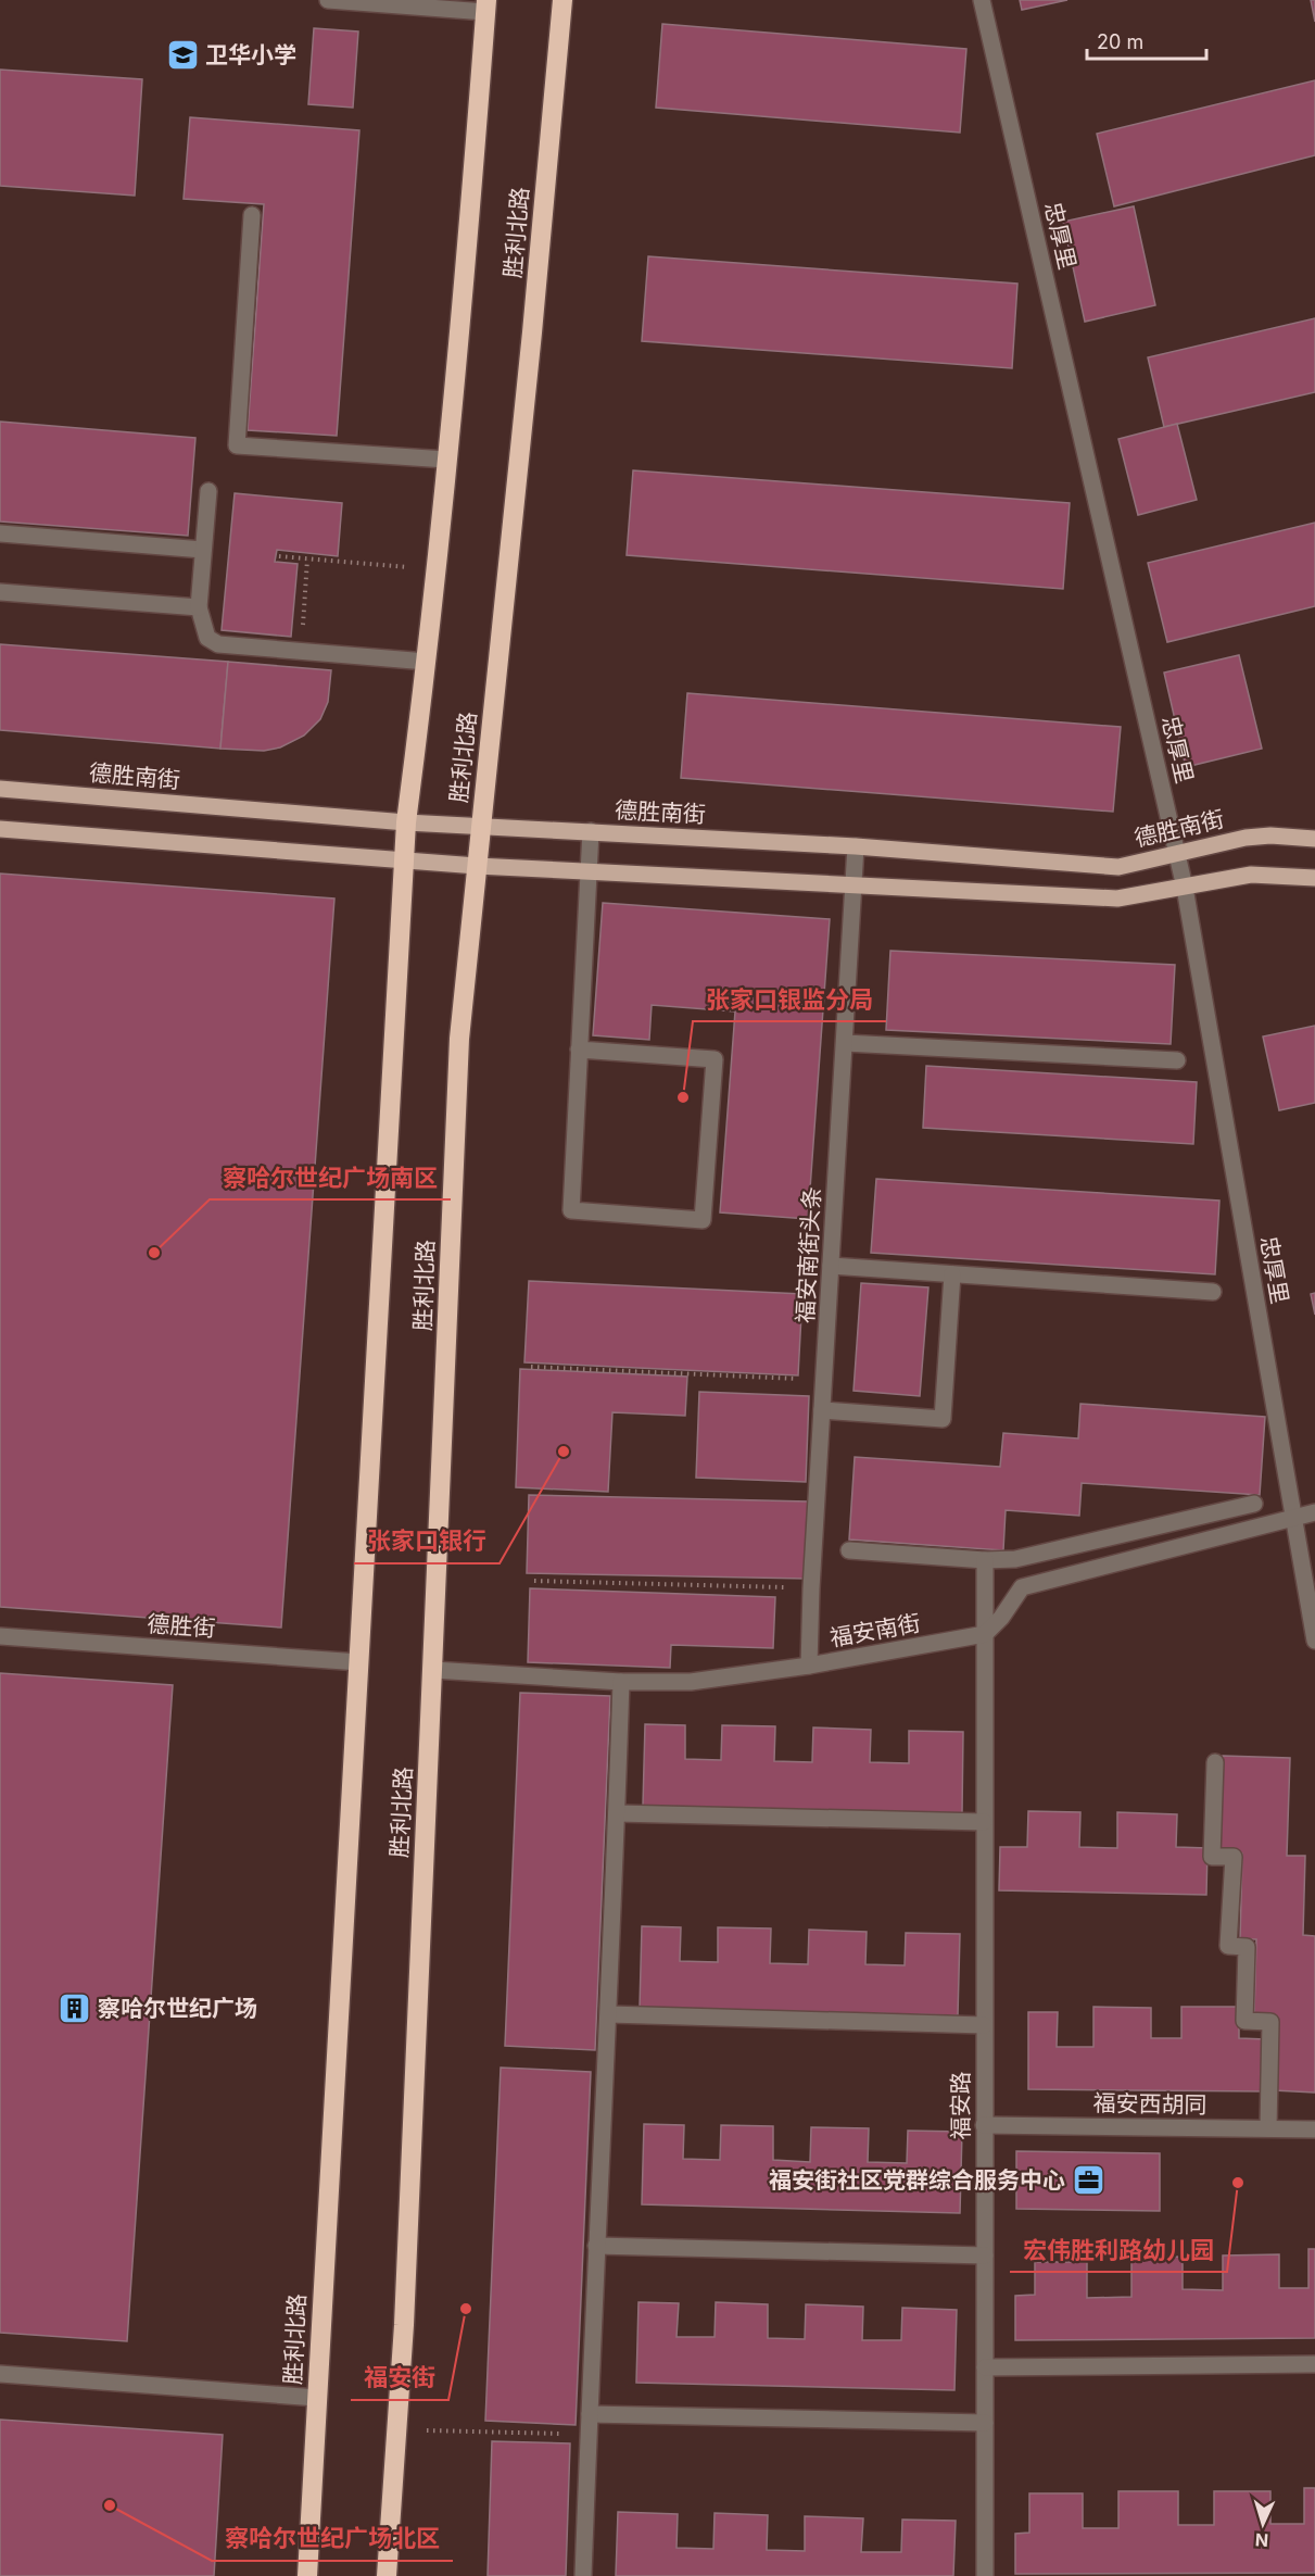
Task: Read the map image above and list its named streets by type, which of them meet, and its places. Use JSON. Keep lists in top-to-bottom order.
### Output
{
  "streets": {
    "highway": ["胜利北路"],
    "main road": ["德胜南街"],
    "street": [
      "忠厚里",
      "福安南街头条",
      "德胜街",
      "福安南街",
      "福安西胡同",
      "福安路"
    ]
  },
  "crossings": [
    ["胜利北路", "德胜南街"],
    ["胜利北路", "德胜街"],
    ["胜利北路", "福安南街"],
    ["忠厚里", "德胜南街"],
    ["德胜南街", "福安南街头条"],
    ["福安南街头条", "福安南街"],
    ["福安南街", "福安路"],
    ["福安西胡同", "福安路"]
  ],
  "places": {
    "school or university": ["卫华小学"],
    "other": [
      "张家口银监分局",
      "察哈尔世纪广场南区",
      "张家口银行",
      "宏伟胜利路幼儿园",
      "福安街",
      "察哈尔世纪广场北区"
    ],
    "building": ["察哈尔世纪广场"],
    "office": ["福安街社区党群综合服务中心"]
  },
  "scale_bar": "20 m",
  "north": "bottom"
}
